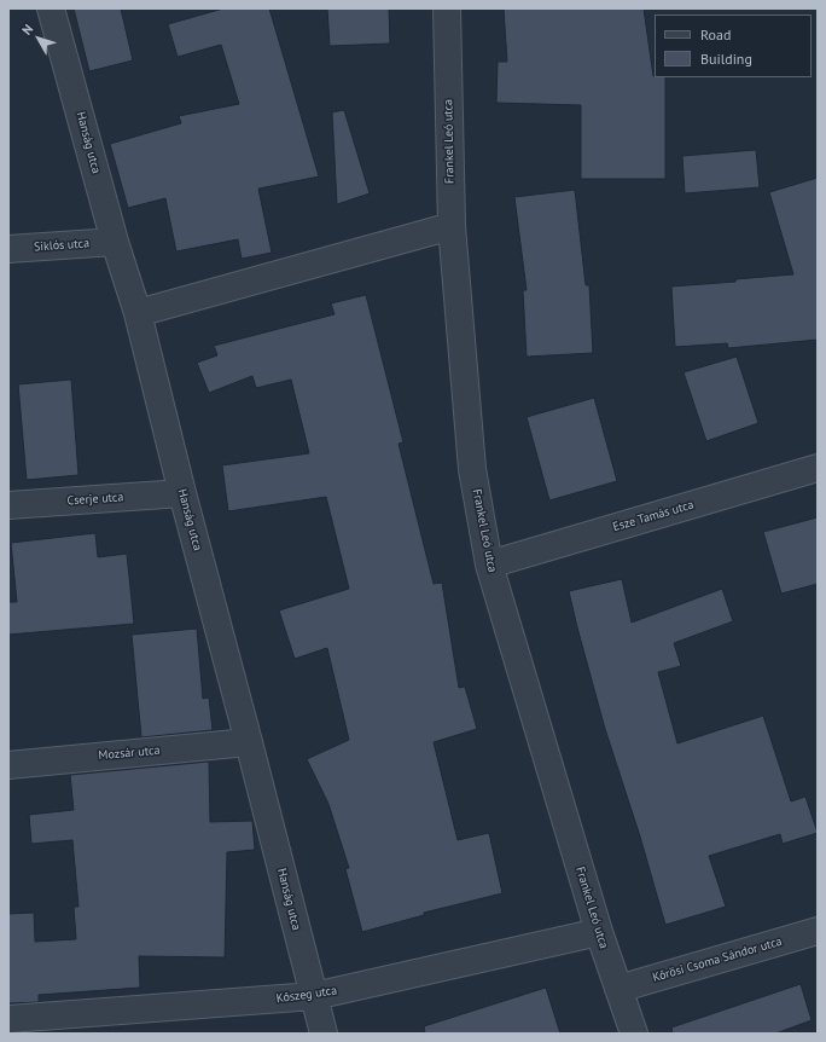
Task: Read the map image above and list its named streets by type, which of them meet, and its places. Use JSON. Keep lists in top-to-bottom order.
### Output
{
  "streets": {
    "street": [
      "Frankel Leó utca",
      "Hanság utca",
      "Siklós utca",
      "Cserje utca",
      "Esze Tamás utca",
      "Mozsár utca",
      "Kőrösi Csoma Sándor utca",
      "Kőszeg utca"
    ]
  },
  "crossings": [
    ["Frankel Leó utca", "Esze Tamás utca"],
    ["Frankel Leó utca", "Kőrösi Csoma Sándor utca"],
    ["Frankel Leó utca", "Kőszeg utca"],
    ["Hanság utca", "Siklós utca"],
    ["Hanság utca", "Cserje utca"],
    ["Hanság utca", "Mozsár utca"],
    ["Hanság utca", "Kőszeg utca"]
  ],
  "legend": ["Road", "Building"],
  "north": "top left"
}
